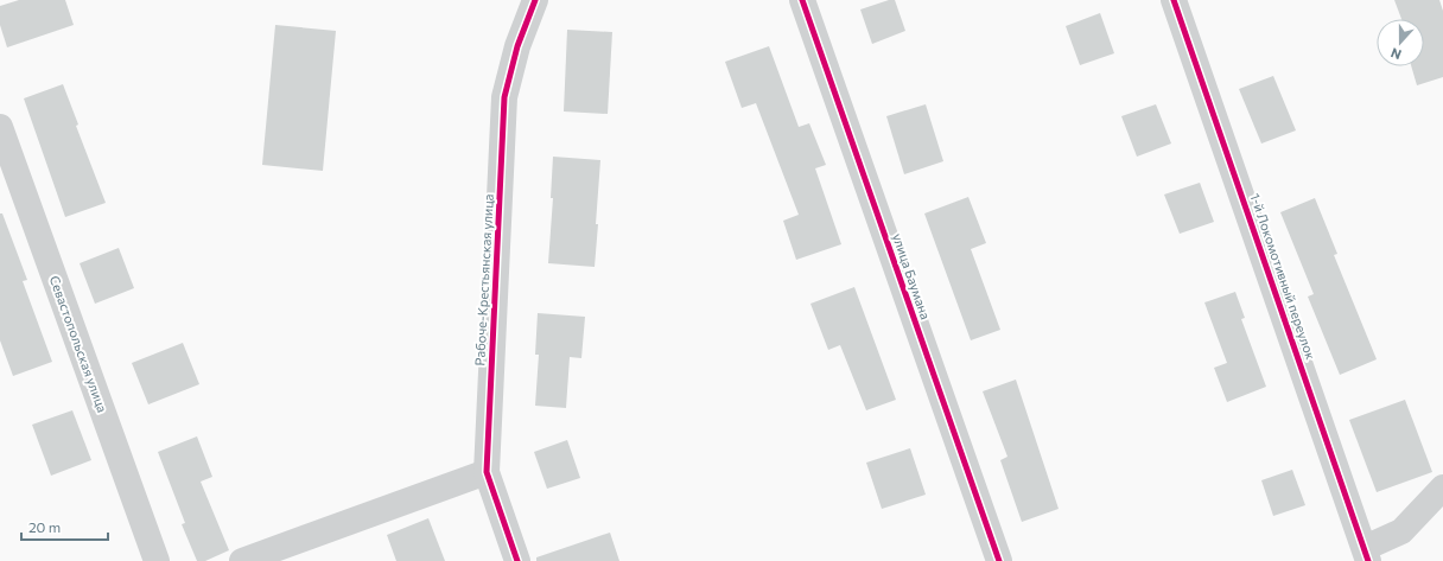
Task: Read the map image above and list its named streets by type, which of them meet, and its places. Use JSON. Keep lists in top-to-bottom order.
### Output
{
  "streets": {
    "street": [
      "улица Баумана",
      "1-й Локомотивный переулок",
      "Рабоче-Крестьянская улица",
      "Севастопольская улица"
    ]
  },
  "scale_bar": "20 m",
  "north": "bottom"
}
